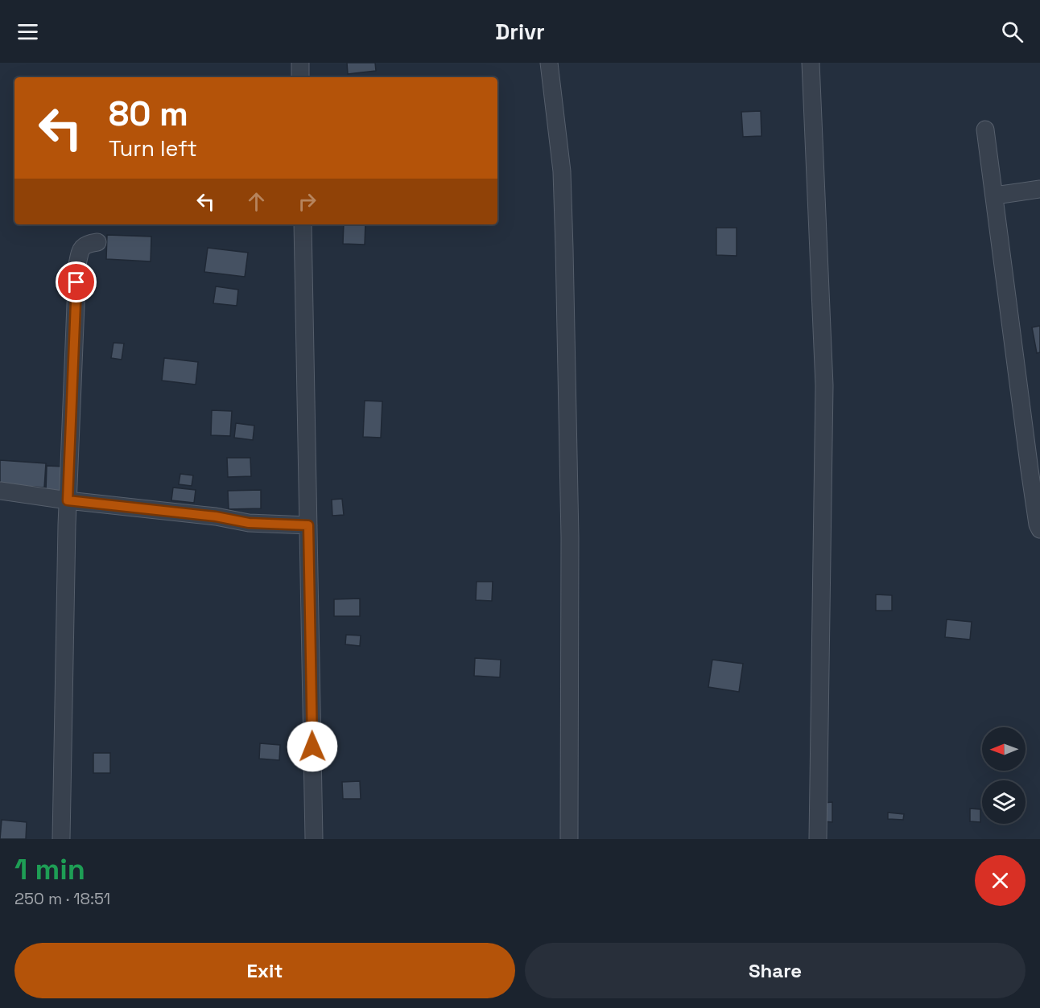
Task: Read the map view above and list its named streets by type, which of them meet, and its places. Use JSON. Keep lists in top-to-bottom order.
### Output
{
  "north": "left",
  "page": {
    "header": "Drivr",
    "turn": ["80 m", "Turn left"],
    "heading": ["1 min", "250 m · 18:51"],
    "buttons": ["Exit", "Share"]
  }
}
